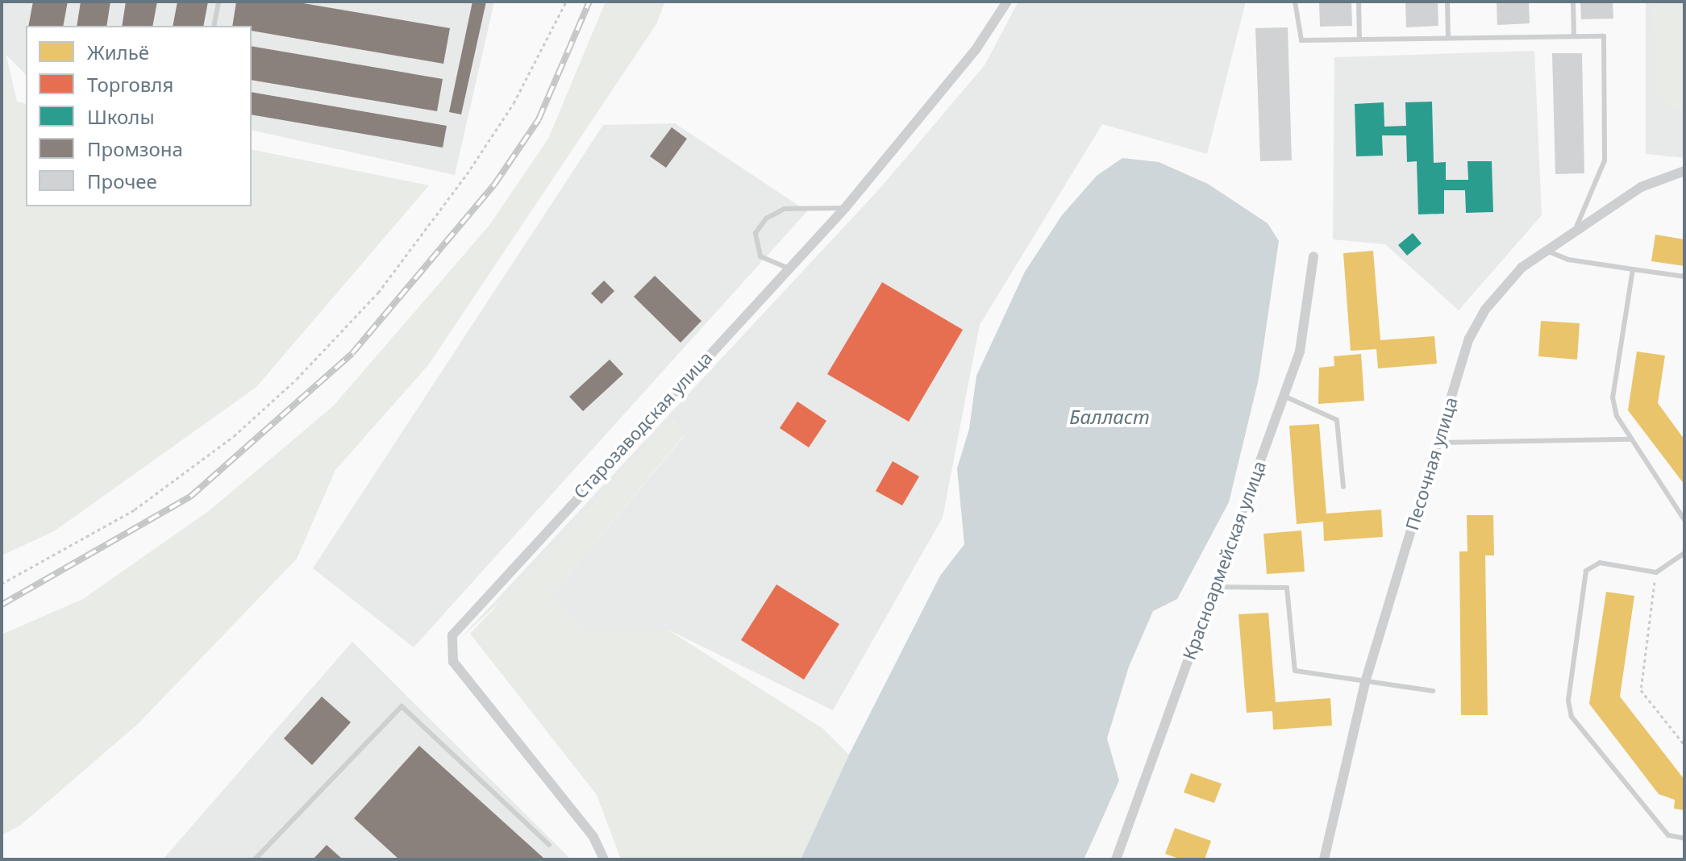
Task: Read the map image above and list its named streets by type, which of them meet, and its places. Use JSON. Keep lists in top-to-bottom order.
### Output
{
  "streets": {
    "street": ["Старозаводская улица", "Песочная улица", "Красноармейская улица"]
  },
  "water": ["Балласт"],
  "legend": [
    "Жильё",
    "Торговля",
    "Школы",
    "Промзона",
    "Прочее"
  ]
}
